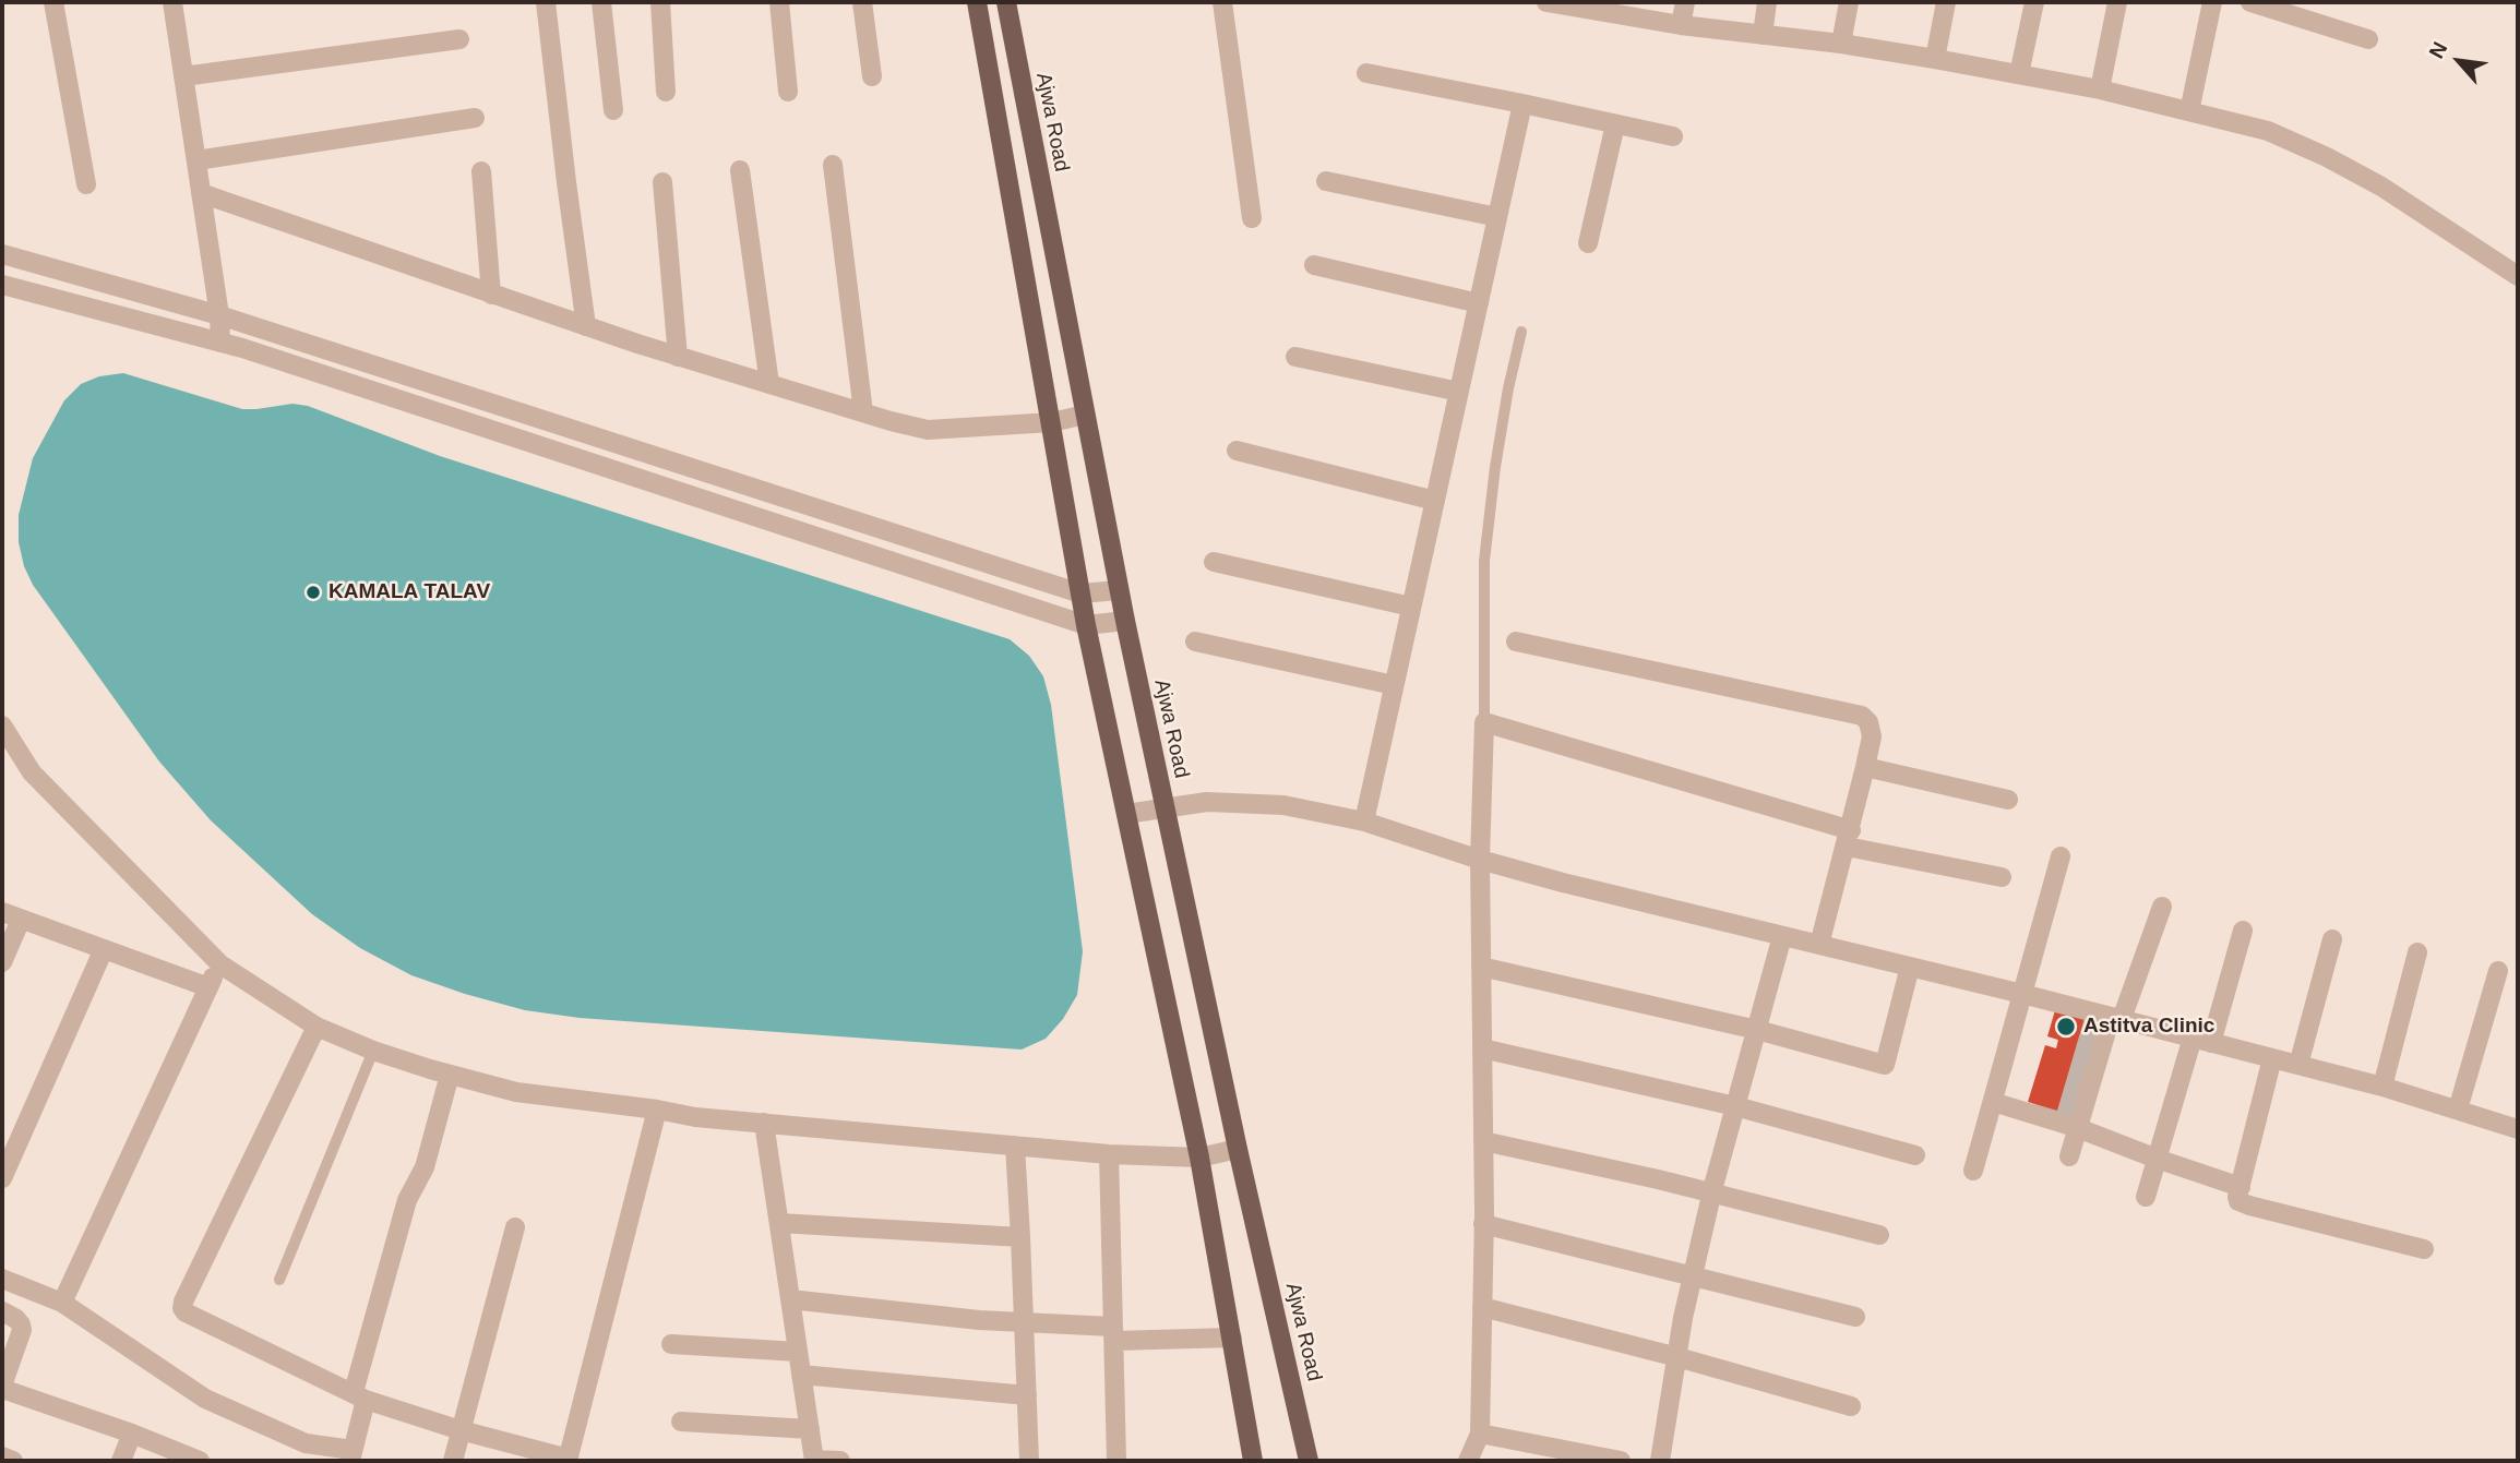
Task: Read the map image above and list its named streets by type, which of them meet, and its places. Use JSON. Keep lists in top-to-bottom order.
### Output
{
  "streets": {
    "main road": ["Ajwa Road"]
  },
  "places": ["KAMALA TALAV", "Astitva Clinic"],
  "north": "top left"
}
